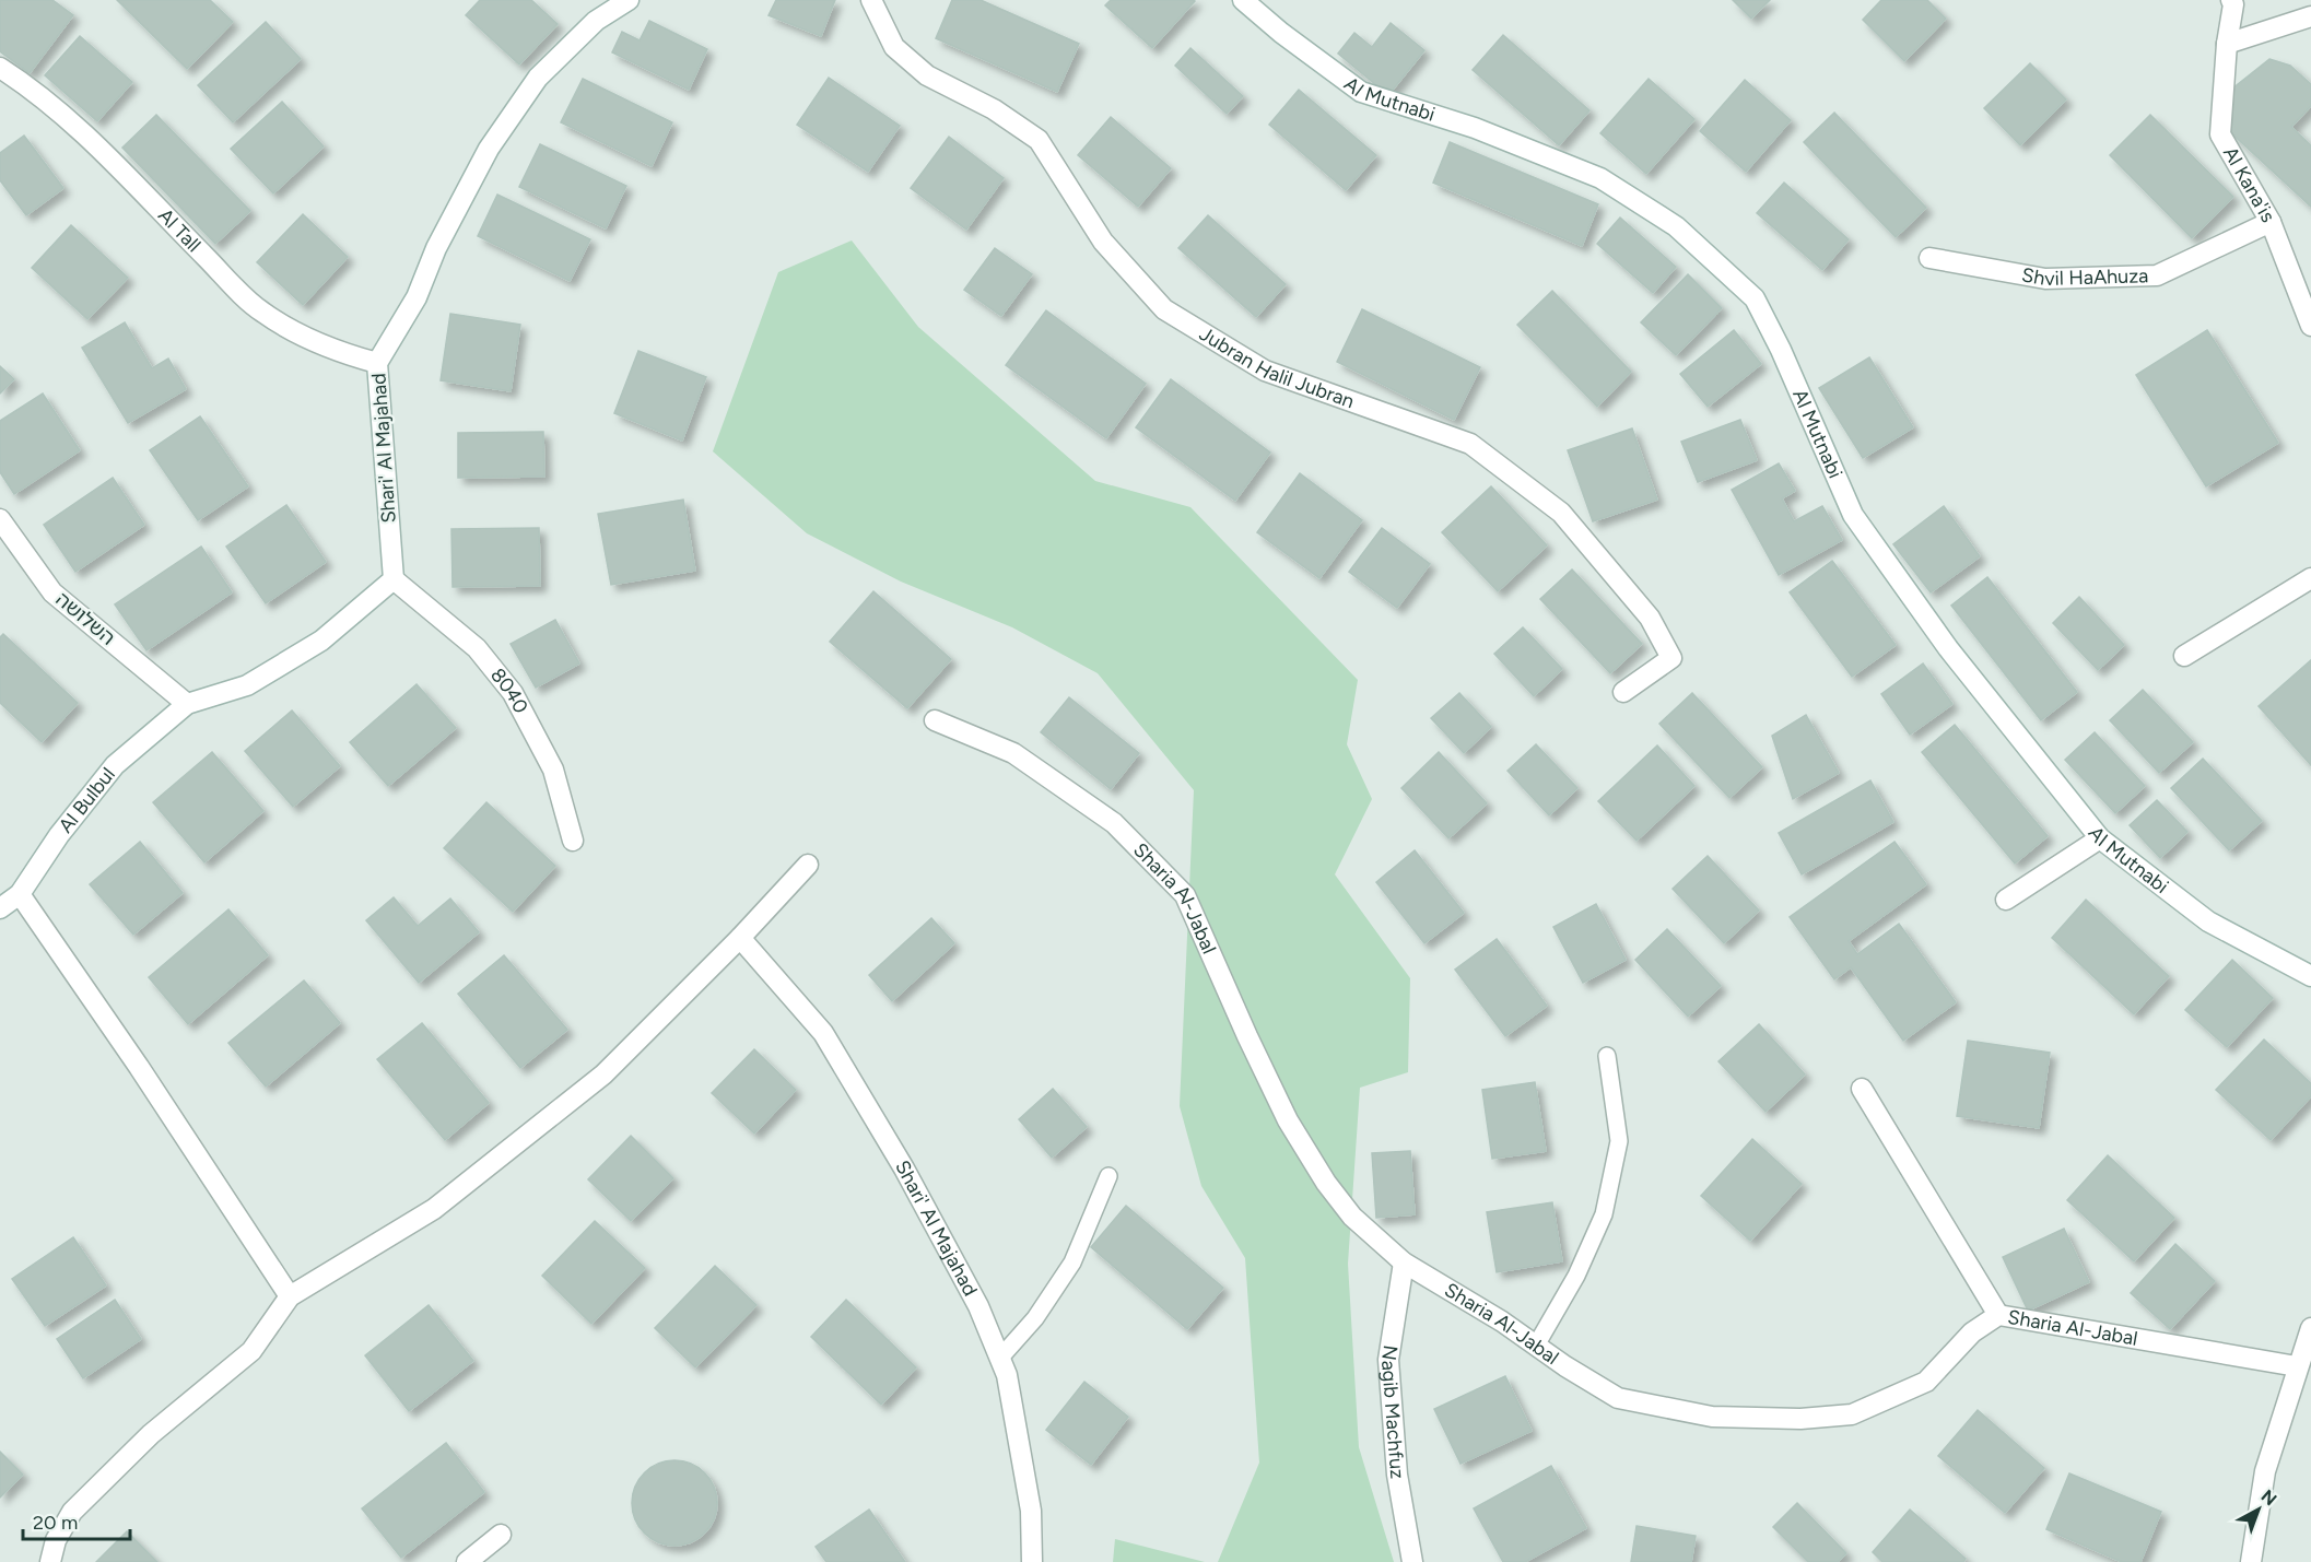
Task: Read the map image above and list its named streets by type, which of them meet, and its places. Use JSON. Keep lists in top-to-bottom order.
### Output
{
  "streets": {
    "street": [
      "Al Mutnabi",
      "Al Kana'is",
      "Al Tall",
      "Shvil HaAhuza",
      "Jubran Halil Jubran",
      "Shari' Al Majahad",
      "השלושה",
      "8040",
      "Al Bulbul",
      "Sharia Al-Jabal",
      "Nagib Machfuz"
    ]
  },
  "crossings": [
    ["Al Kana'is", "Shvil HaAhuza"],
    ["Al Tall", "Shari' Al Majahad"],
    ["Shari' Al Majahad", "8040"],
    ["השלושה", "Al Bulbul"],
    ["Sharia Al-Jabal", "Nagib Machfuz"]
  ],
  "scale_bar": "20 m",
  "north": "top right"
}
